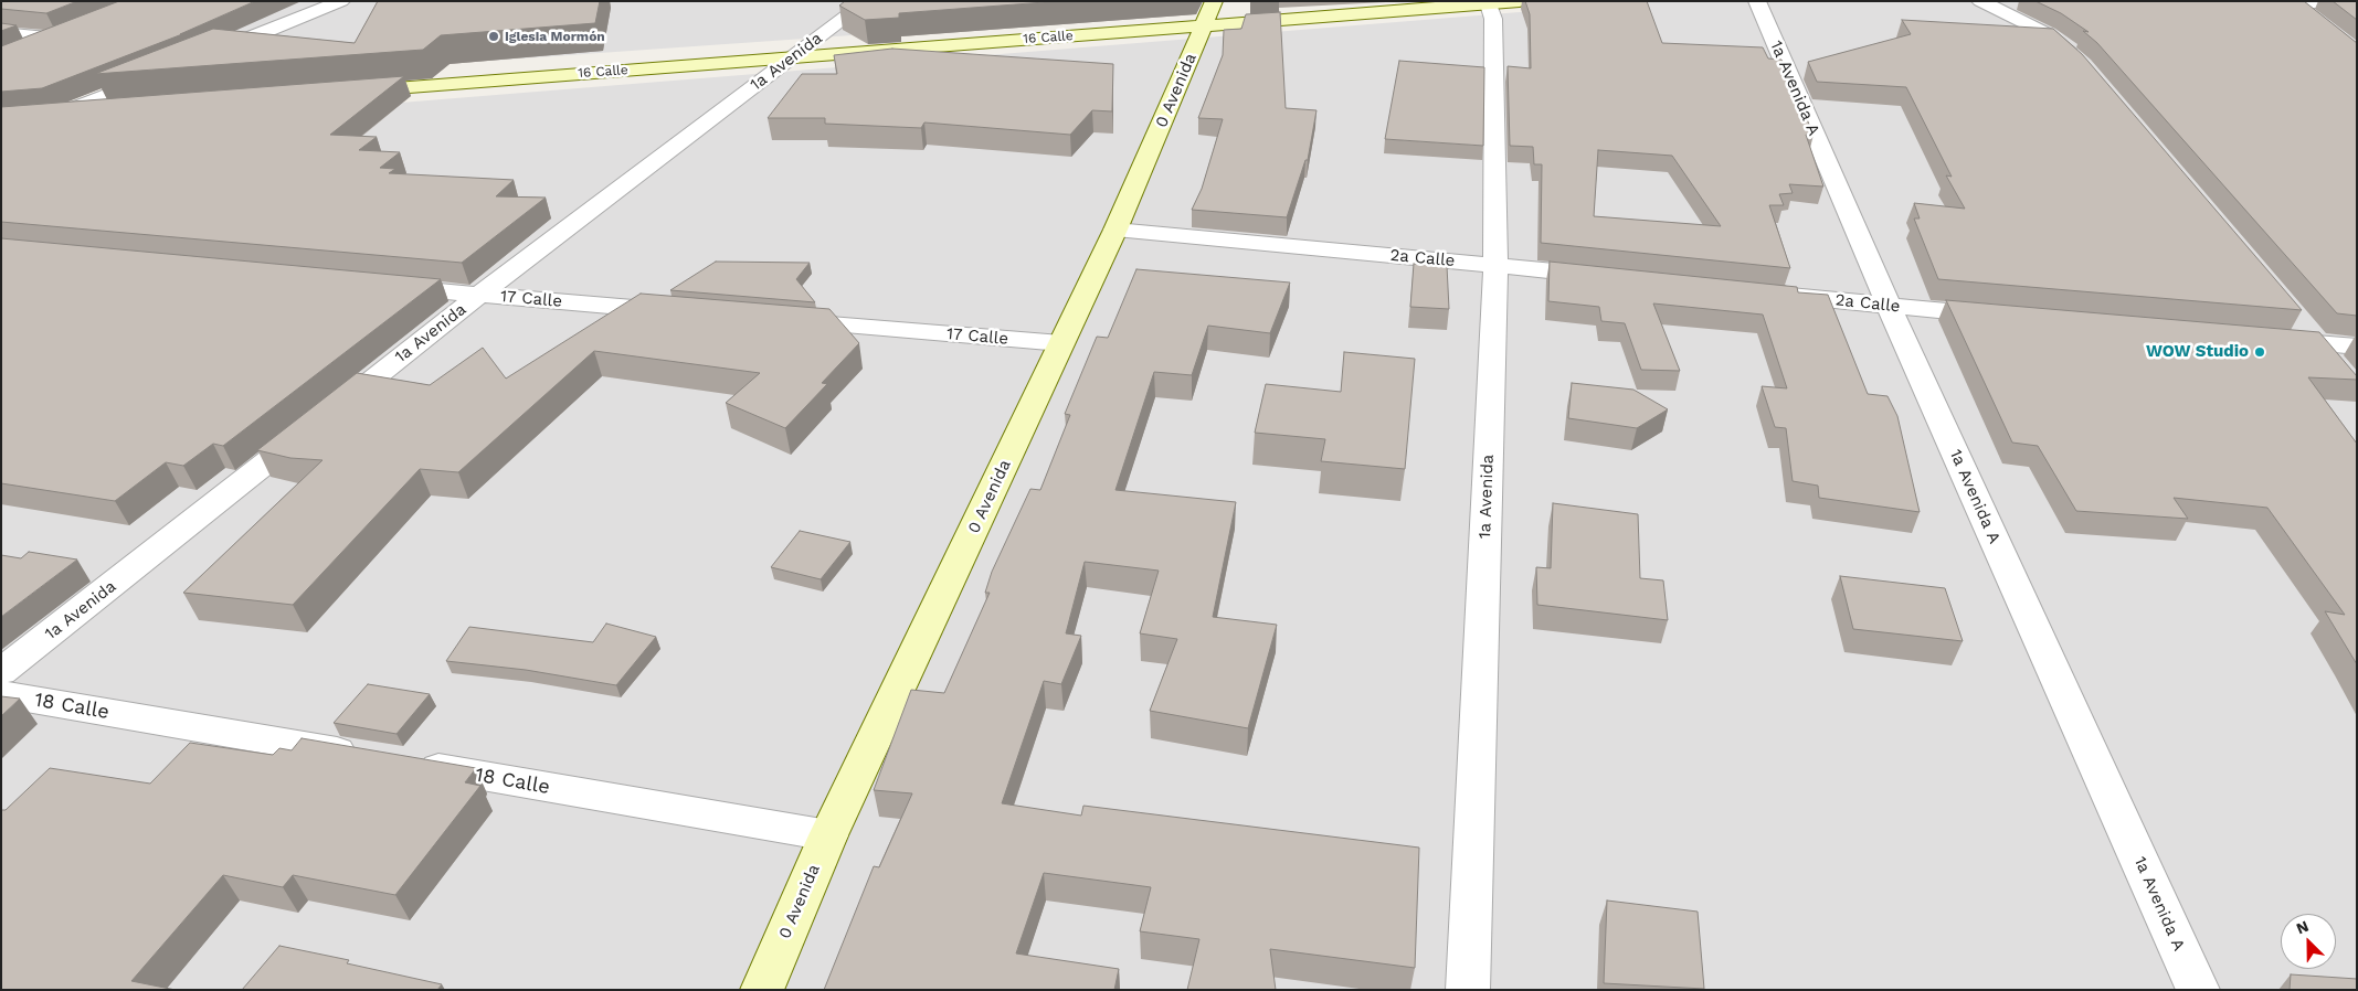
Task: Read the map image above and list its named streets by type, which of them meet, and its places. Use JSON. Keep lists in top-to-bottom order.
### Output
{
  "streets": {
    "street": [
      "16 Calle",
      "1a Avenida",
      "1a Avenida A",
      "0 Avenida",
      "2a Calle",
      "17 Calle",
      "18 Calle"
    ]
  },
  "crossings": [
    ["16 Calle", "1a Avenida"],
    ["16 Calle", "0 Avenida"],
    ["1a Avenida", "2a Calle"],
    ["1a Avenida", "17 Calle"],
    ["1a Avenida A", "2a Calle"],
    ["0 Avenida", "2a Calle"],
    ["0 Avenida", "17 Calle"],
    ["0 Avenida", "18 Calle"]
  ],
  "places": ["Iglesia Mormón", "WOW Studio"],
  "north": "top left"
}
